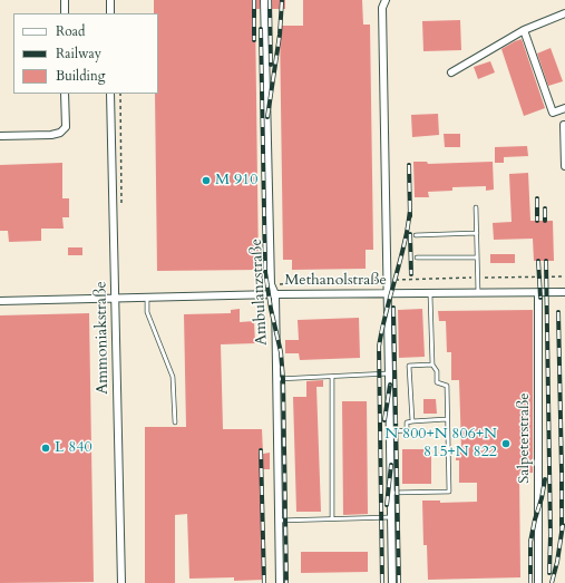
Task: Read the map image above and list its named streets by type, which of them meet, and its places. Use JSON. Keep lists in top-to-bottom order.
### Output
{
  "streets": {
    "street": [
      "Methanolstraße",
      "Ambulanzstraße",
      "Ammoniakstraße",
      "Salpeterstraße"
    ]
  },
  "crossings": [
    ["Methanolstraße", "Ambulanzstraße"],
    ["Methanolstraße", "Ammoniakstraße"],
    ["Methanolstraße", "Salpeterstraße"]
  ],
  "places": ["M 910", "N 800+N 806+N 815+N 822", "L 840"],
  "legend": ["Road", "Railway", "Building"]
}
